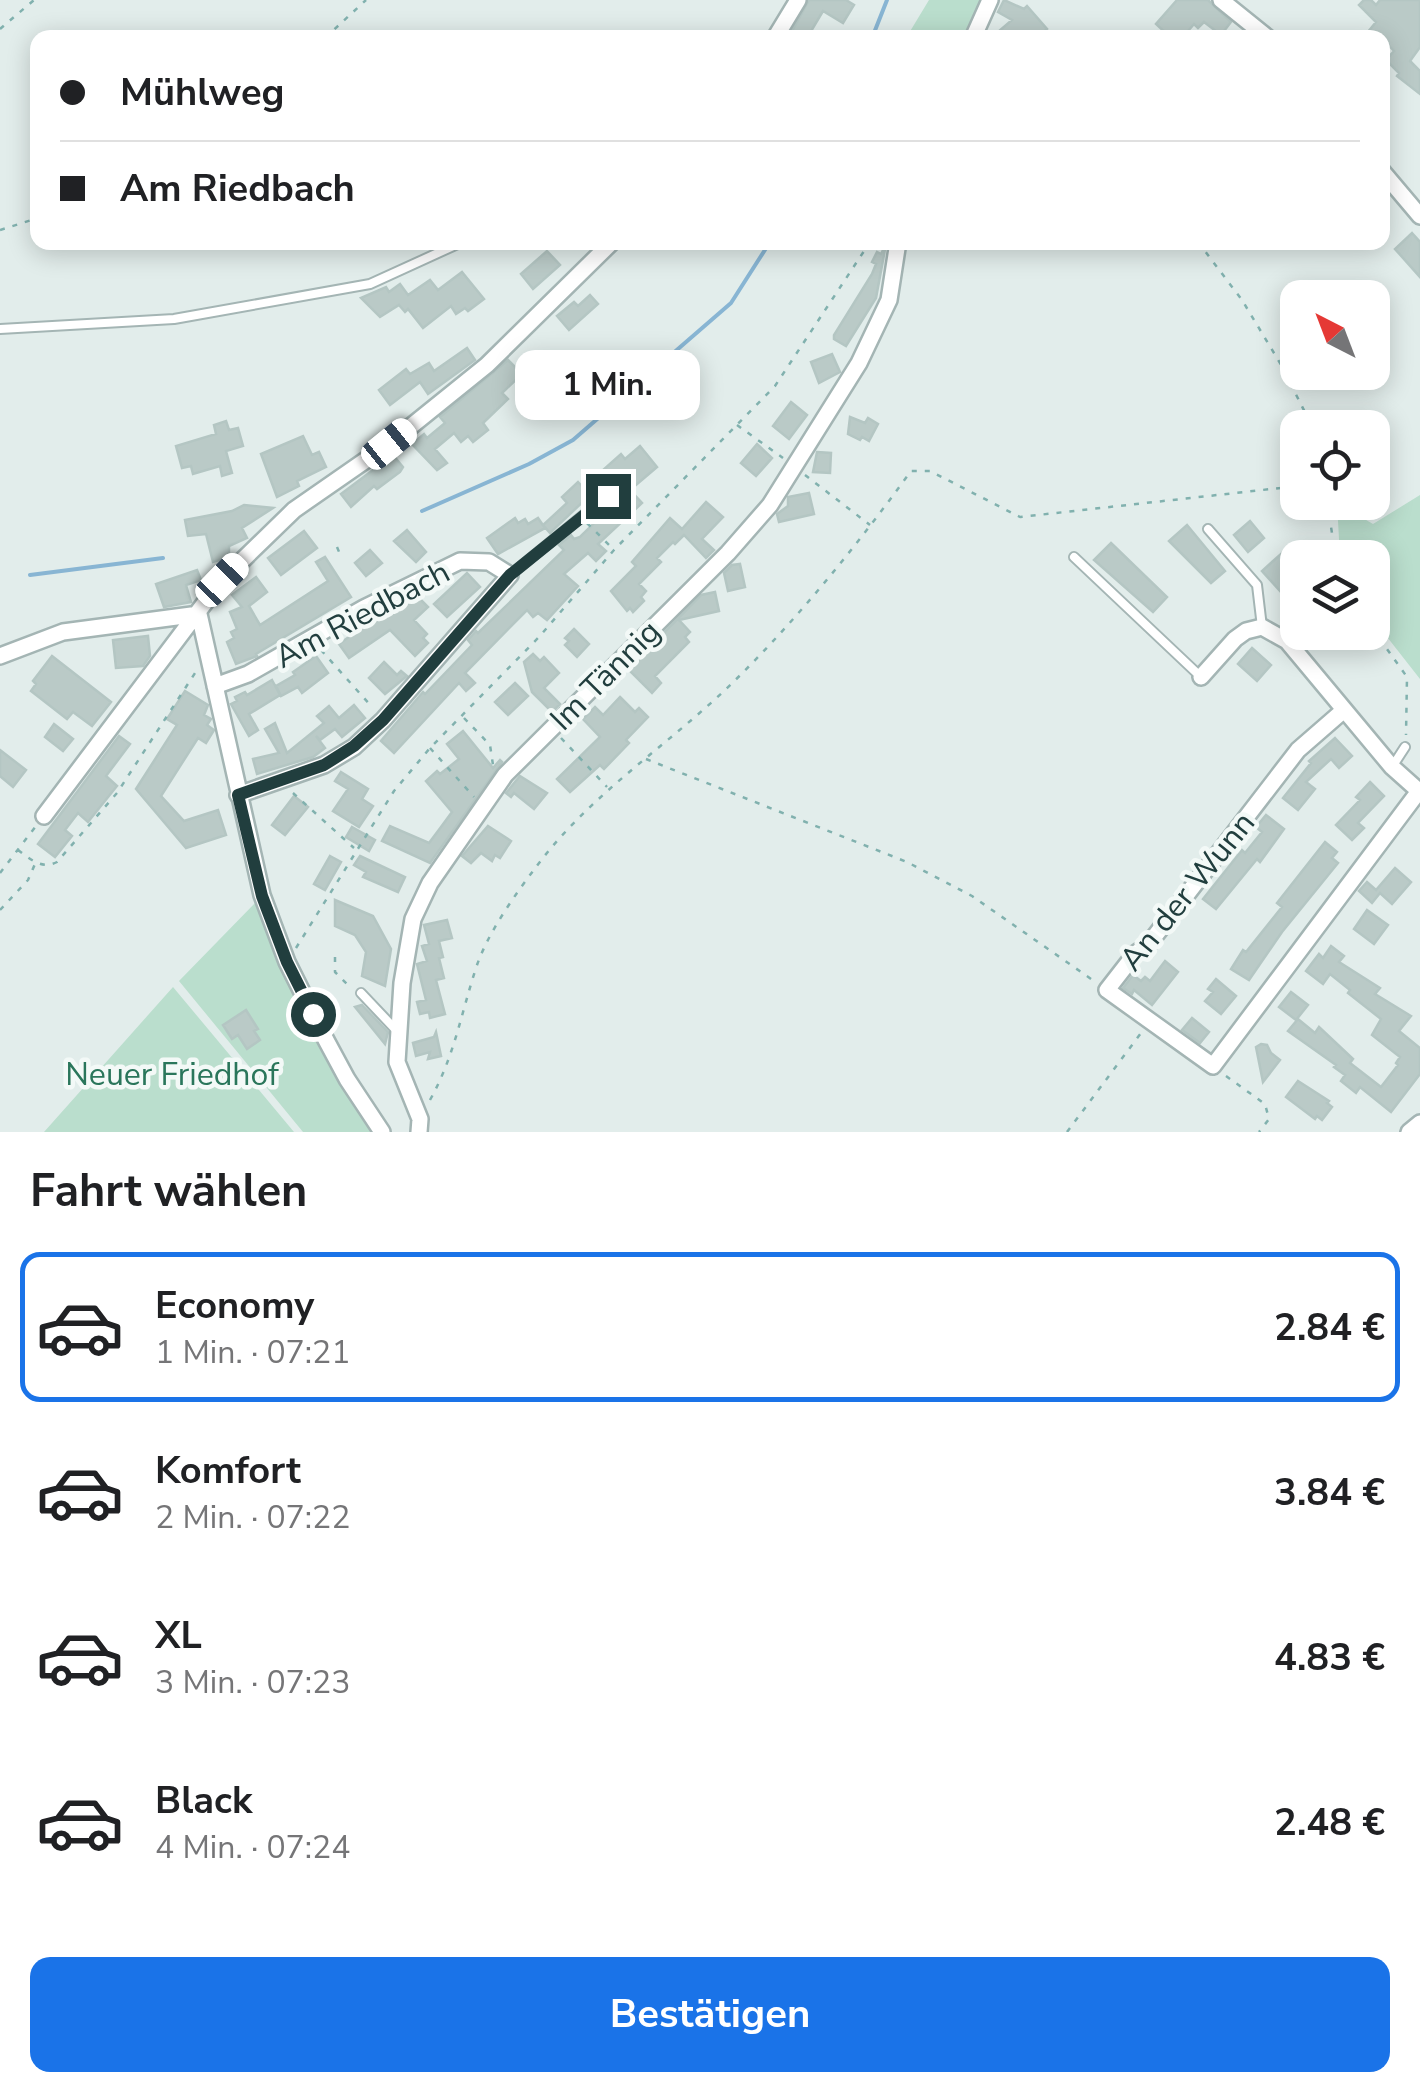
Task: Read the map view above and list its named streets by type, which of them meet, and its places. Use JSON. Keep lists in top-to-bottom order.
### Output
{
  "streets": {
    "street": ["Am Riedbach", "Im Tännig", "An der Wunn"]
  },
  "parks": ["Neuer Friedhof"],
  "north": "top left",
  "page": {
    "banner": ["Mühlweg", "Am Riedbach"],
    "bubble": "1 Min.",
    "heading": "Fahrt wählen",
    "list": [
      {
        "name": "Economy",
        "note": "1 Min. · 07:21",
        "value": "2.84 €"
      },
      {
        "name": "Komfort",
        "note": "2 Min. · 07:22",
        "value": "3.84 €"
      },
      {
        "name": "XL",
        "note": "3 Min. · 07:23",
        "value": "4.83 €"
      },
      {
        "name": "Black",
        "note": "4 Min. · 07:24",
        "value": "2.48 €"
      }
    ],
    "buttons": "Bestätigen"
  }
}
